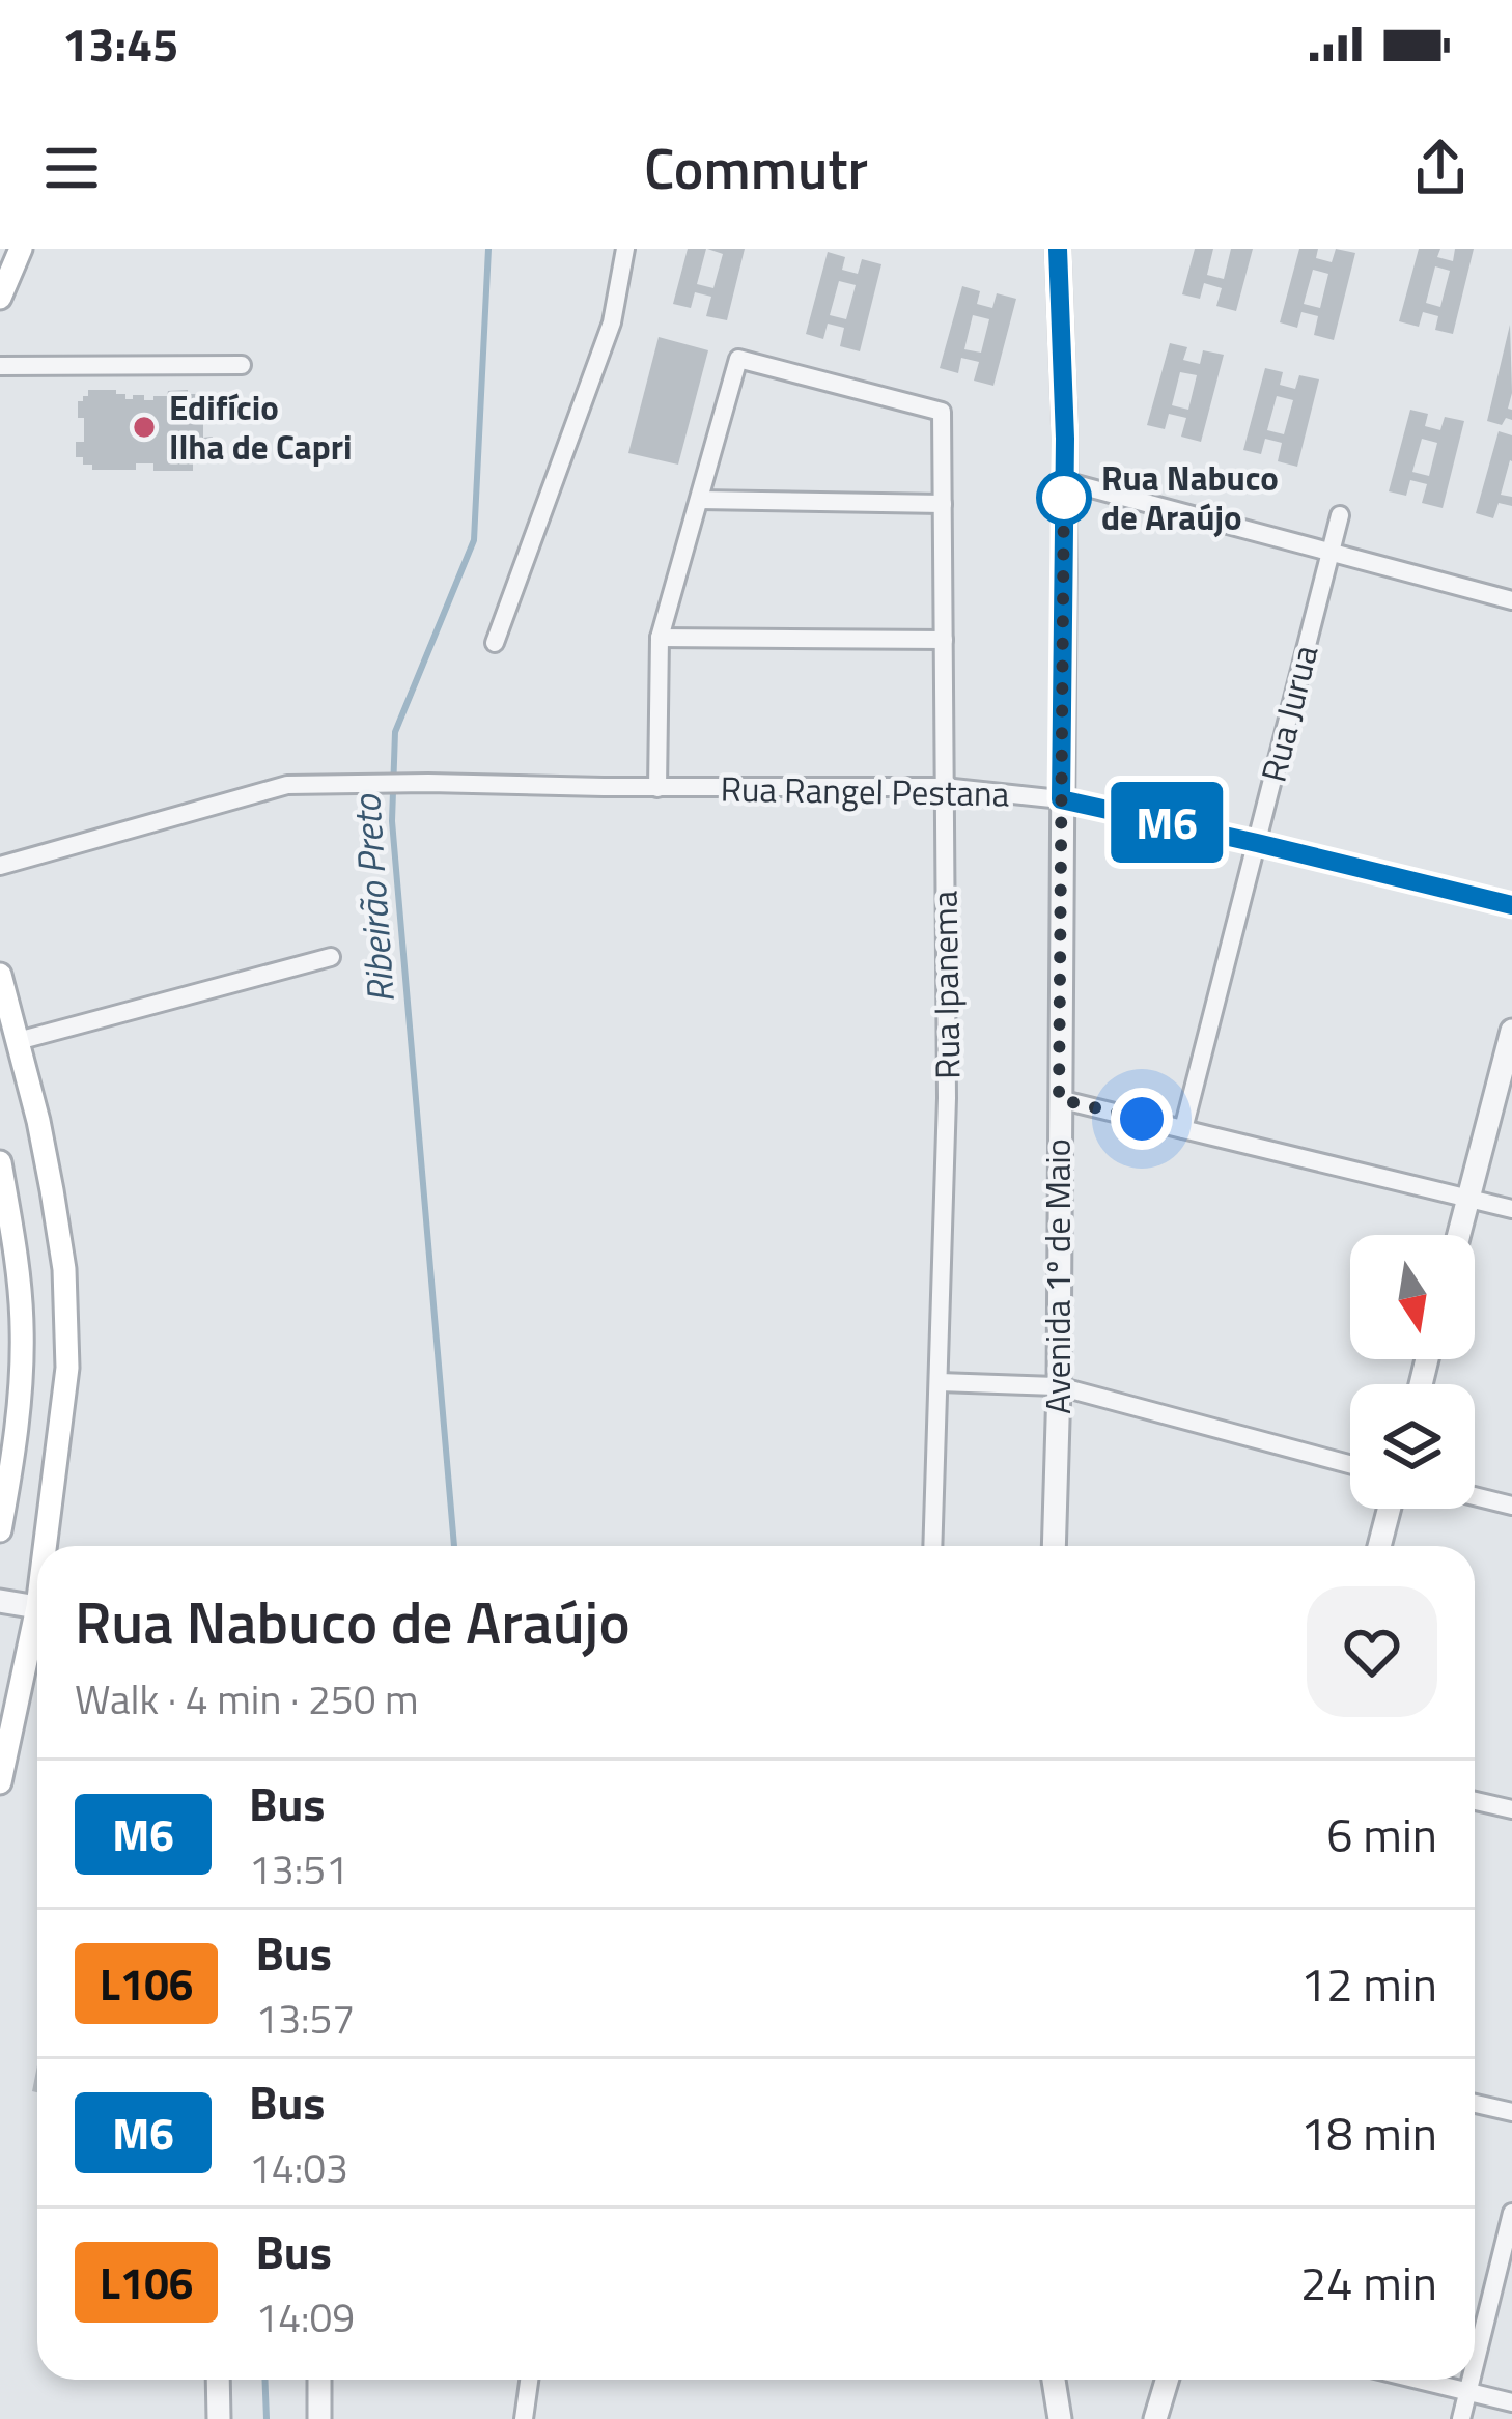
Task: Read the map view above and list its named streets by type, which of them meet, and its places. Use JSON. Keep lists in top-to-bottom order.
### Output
{
  "streets": {
    "street": [
      "Rua Jurua",
      "Rua Rangel Pestana",
      "Rua Ipanema",
      "Avenida 1º de Maio"
    ]
  },
  "crossings": [
    ["Rua Jurua", "Rua Rangel Pestana"],
    ["Rua Rangel Pestana", "Rua Ipanema"],
    ["Rua Rangel Pestana", "Avenida 1º de Maio"]
  ],
  "water": ["Ribeirão Preto"],
  "places": ["Edifício Ilha de Capri", "Rua Nabuco de Araújo"],
  "lines": ["bus line M6"],
  "north": "bottom",
  "page": {
    "status": "13:45",
    "header": "Commutr",
    "on_map": "M6",
    "heading": ["Rua Nabuco de Araújo", "Walk · 4 min · 250 m"],
    "list": [
      {
        "mark": "M6",
        "name": "Bus",
        "note": "13:51",
        "value": "6 min"
      },
      {
        "mark": "L106",
        "name": "Bus",
        "note": "13:57",
        "value": "12 min"
      },
      {
        "mark": "M6",
        "name": "Bus",
        "note": "14:03",
        "value": "18 min"
      },
      {
        "mark": "L106",
        "name": "Bus",
        "note": "14:09",
        "value": "24 min"
      }
    ]
  }
}
